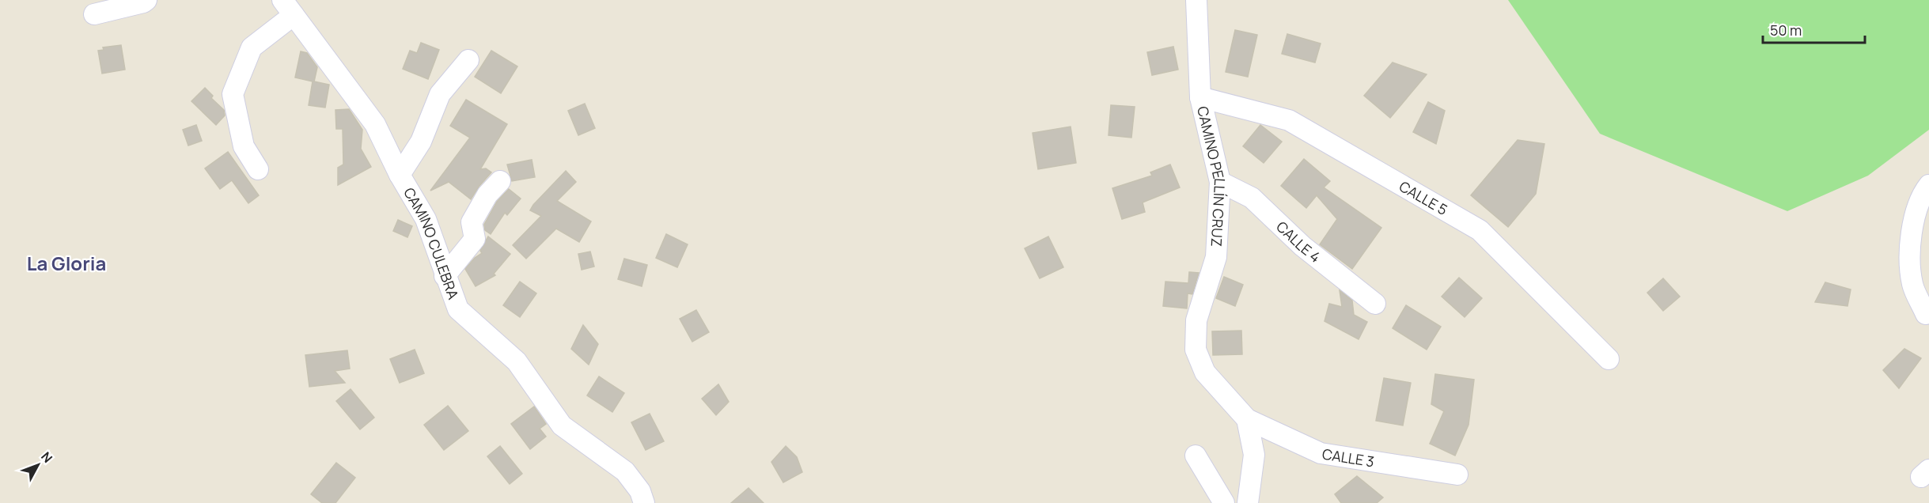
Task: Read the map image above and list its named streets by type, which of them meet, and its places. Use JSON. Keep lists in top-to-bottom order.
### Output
{
  "streets": {
    "street": [
      "CAMINO PELLÍN CRUZ",
      "CALLE 5",
      "CALLE 4",
      "CAMINO CULEBRA",
      "CALLE 3"
    ]
  },
  "crossings": [
    ["CAMINO PELLÍN CRUZ", "CALLE 5"],
    ["CAMINO PELLÍN CRUZ", "CALLE 4"],
    ["CAMINO PELLÍN CRUZ", "CALLE 3"]
  ],
  "districts": ["La Gloria"],
  "scale_bar": "50 m",
  "north": "top right"
}
